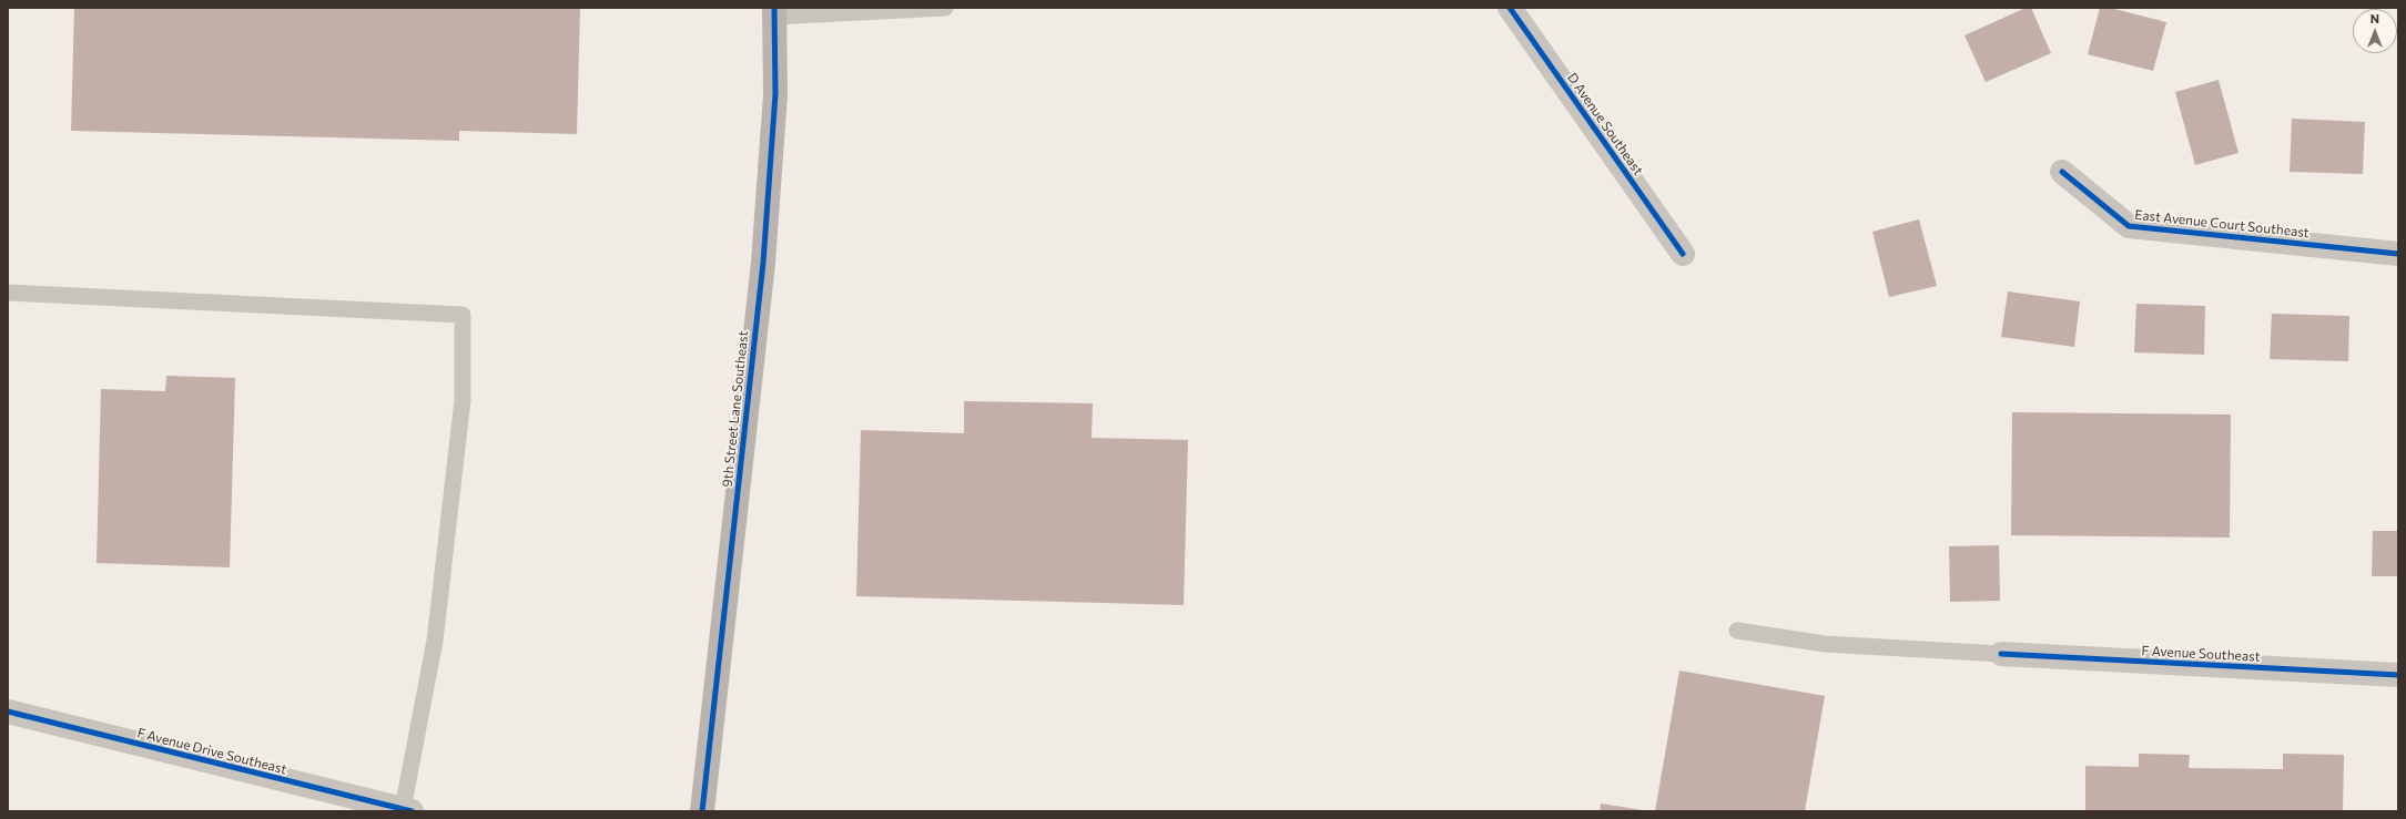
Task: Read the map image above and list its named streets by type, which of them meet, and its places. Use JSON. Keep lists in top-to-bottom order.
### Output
{
  "streets": {
    "street": [
      "D Avenue Southeast",
      "East Avenue Court Southeast",
      "9th Street Lane Southeast",
      "F Avenue Southeast",
      "F Avenue Drive Southeast"
    ]
  },
  "north": "top"
}
